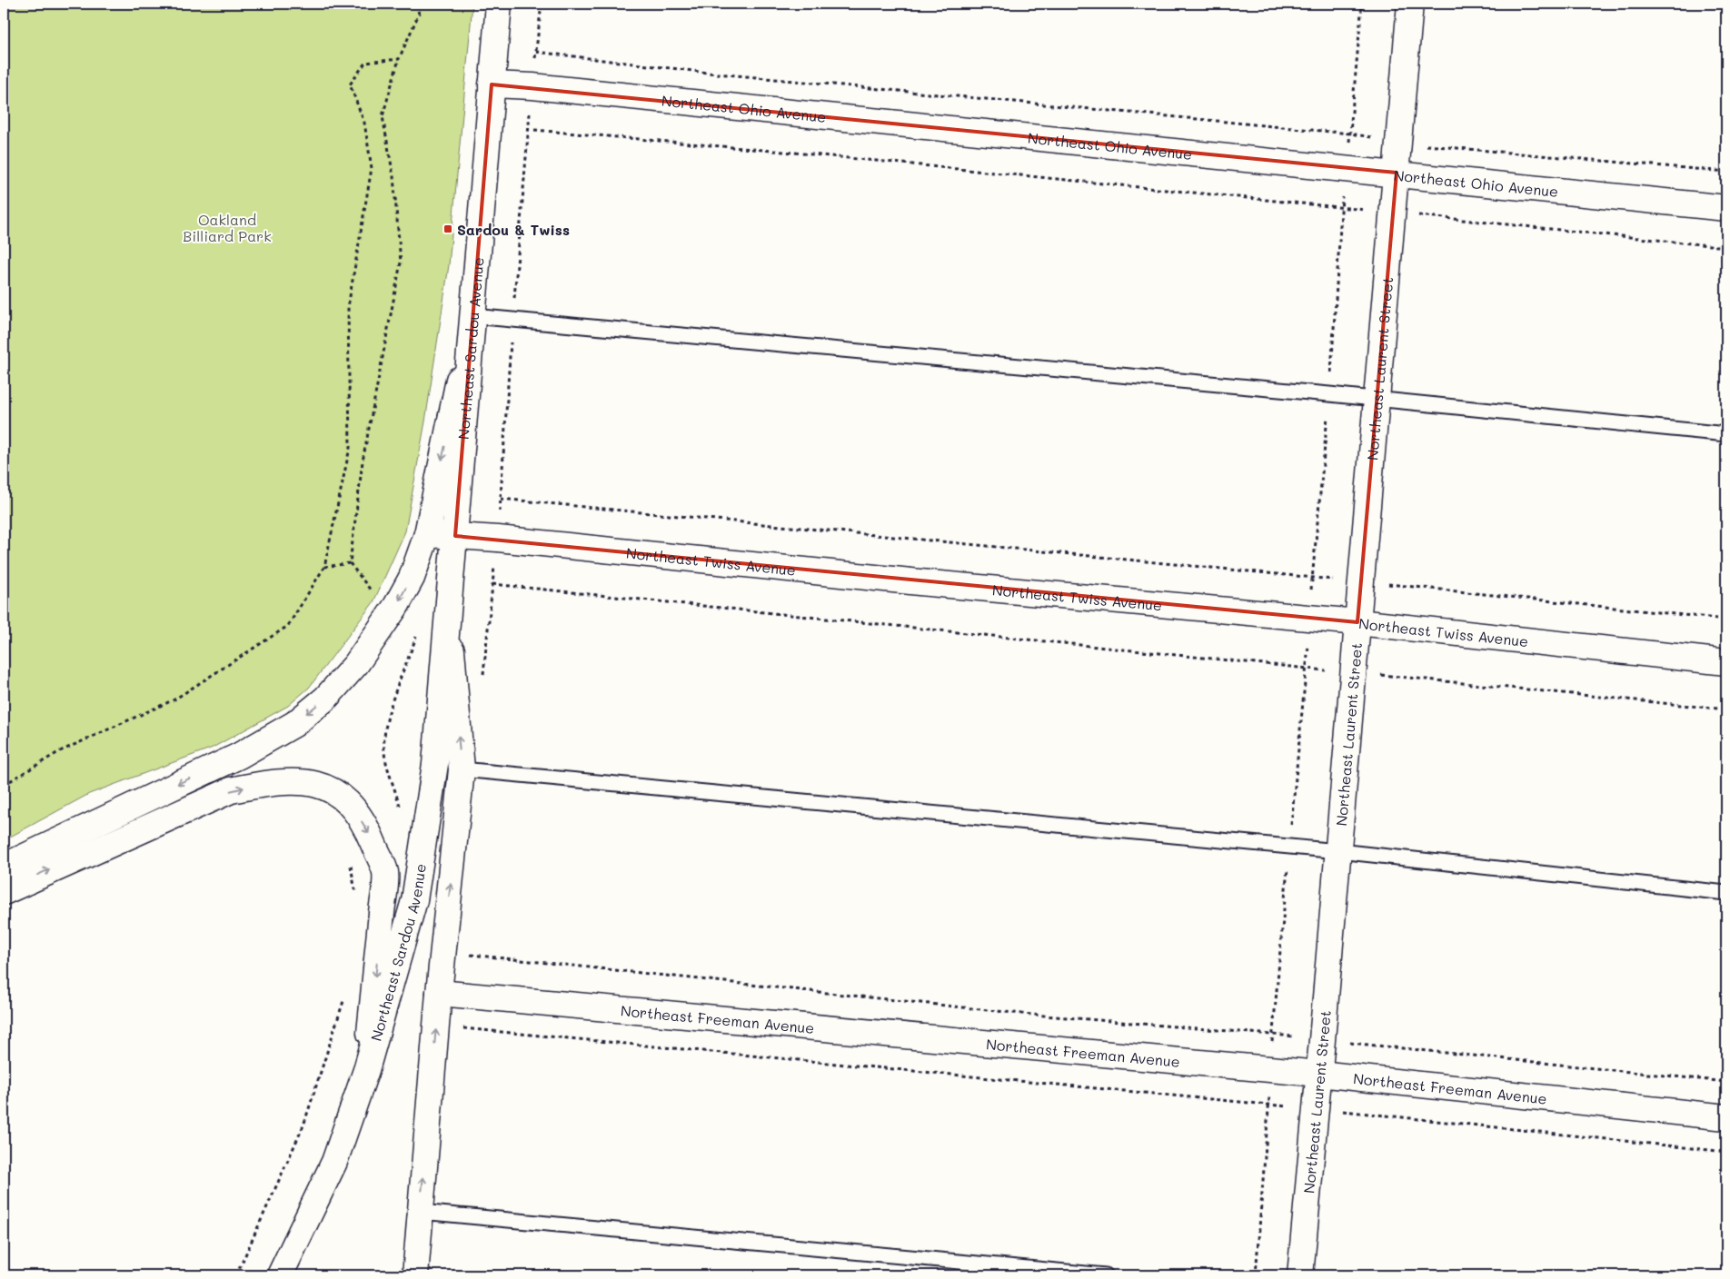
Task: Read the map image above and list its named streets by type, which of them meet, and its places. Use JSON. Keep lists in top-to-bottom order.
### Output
{
  "streets": {
    "street": [
      "Northeast Ohio Avenue",
      "Northeast Sardou Avenue",
      "Northeast Laurent Street",
      "Northeast Twiss Avenue",
      "Northeast Freeman Avenue"
    ]
  },
  "crossings": [
    ["Northeast Ohio Avenue", "Northeast Sardou Avenue"],
    ["Northeast Ohio Avenue", "Northeast Laurent Street"],
    ["Northeast Sardou Avenue", "Northeast Twiss Avenue"],
    ["Northeast Sardou Avenue", "Northeast Freeman Avenue"],
    ["Northeast Laurent Street", "Northeast Twiss Avenue"],
    ["Northeast Laurent Street", "Northeast Freeman Avenue"]
  ],
  "parks": ["Oakland Billiard Park"],
  "places": {
    "transit": ["Sardou & Twiss"]
  }
}
